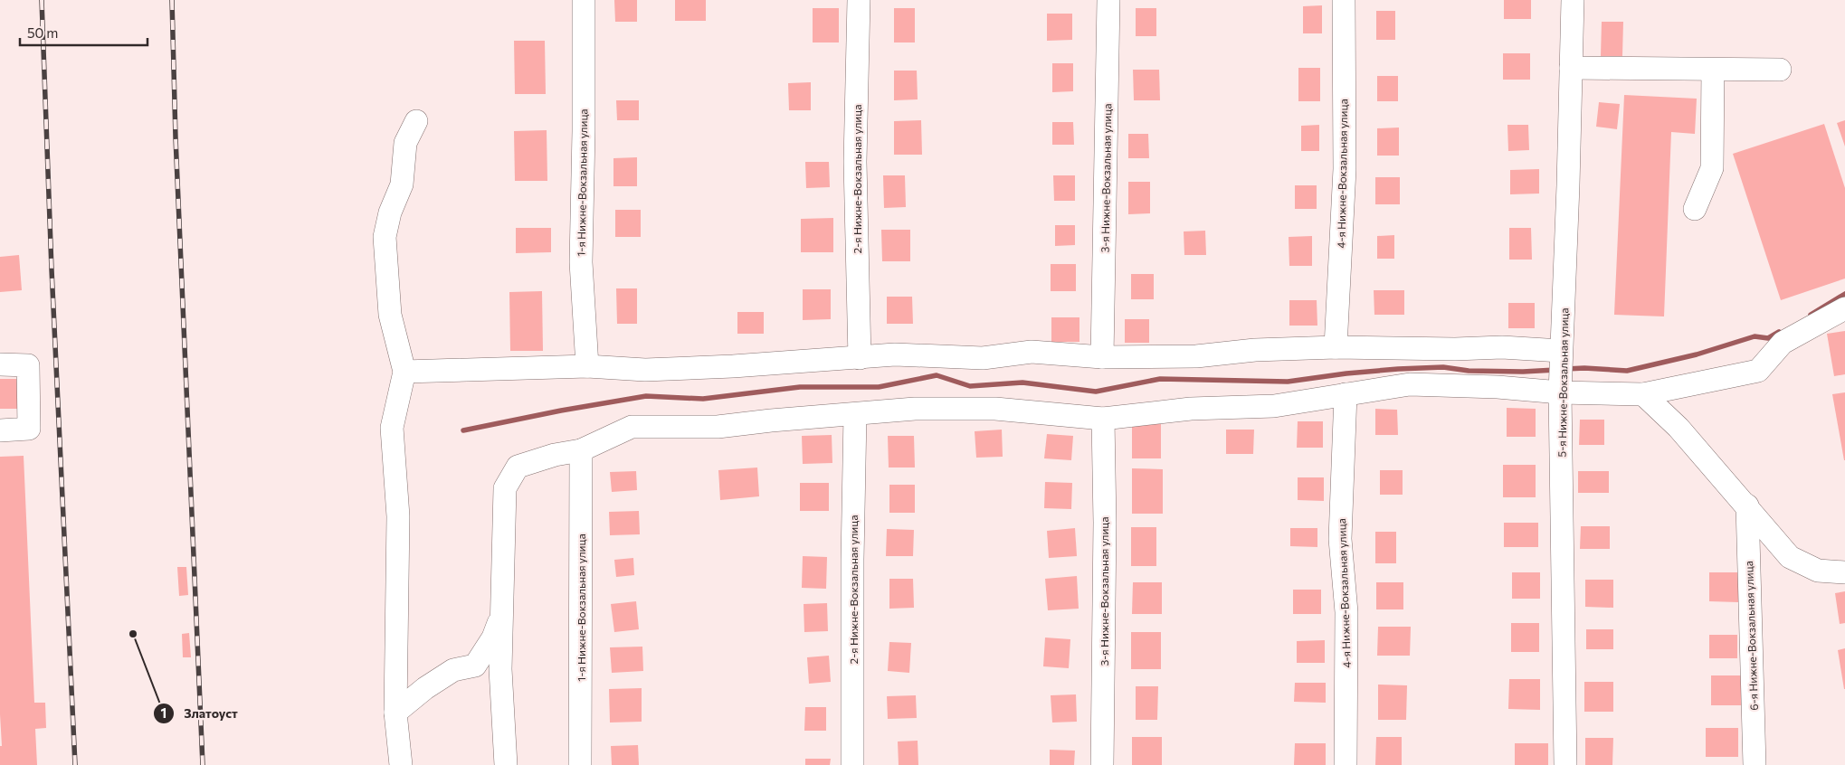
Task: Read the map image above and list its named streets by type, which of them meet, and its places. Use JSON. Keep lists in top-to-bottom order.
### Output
{
  "streets": {
    "street": [
      "4-я Нижне-Вокзальная улица",
      "3-я Нижне-Вокзальная улица",
      "2-я Нижне-Вокзальная улица",
      "1-я Нижне-Вокзальная улица",
      "5-я Нижне-Вокзальная улица",
      "6-я Нижне-Вокзальная улица"
    ]
  },
  "places": ["Златоуст"],
  "scale_bar": "50 m"
}
